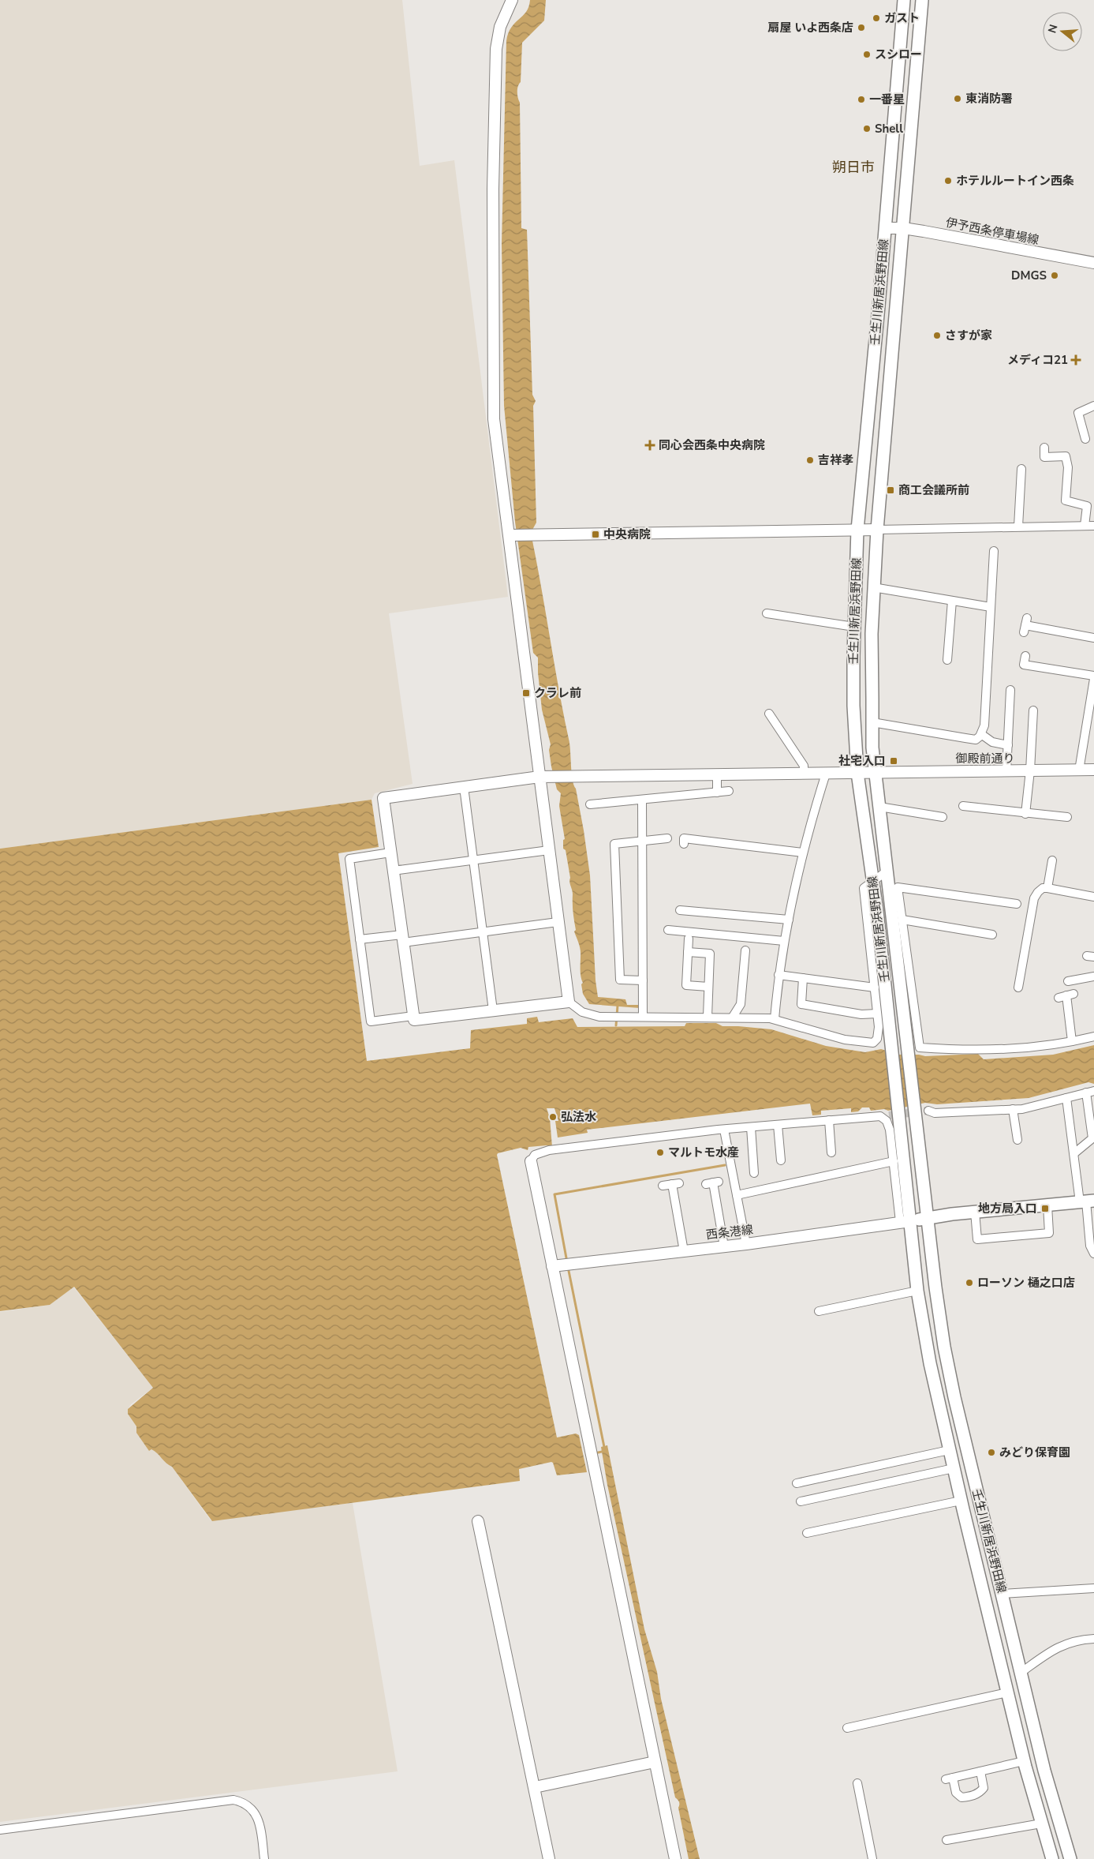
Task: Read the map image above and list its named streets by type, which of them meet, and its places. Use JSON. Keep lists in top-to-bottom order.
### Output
{
  "streets": {
    "main road": ["壬生川新居浜野田線"],
    "street": ["伊予西条停車場線", "御殿前通り", "西条港線"]
  },
  "crossings": [
    ["伊予西条停車場線", "壬生川新居浜野田線"],
    ["壬生川新居浜野田線", "御殿前通り"],
    ["壬生川新居浜野田線", "西条港線"]
  ],
  "districts": ["朔日市"],
  "places": {
    "other": [
      "ガスト",
      "扇屋 いよ西条店",
      "スシロー",
      "東消防署",
      "一番星",
      "Shell",
      "ホテルルートイン西条",
      "DMGS",
      "さすが家",
      "吉祥孝",
      "弘法水",
      "マルトモ水産",
      "ローソン 樋之口店",
      "みどり保育園"
    ],
    "health": ["メディコ21", "同心会西条中央病院"],
    "transit": [
      "商工会議所前",
      "中央病院",
      "クラレ前",
      "社宅入口",
      "地方局入口"
    ]
  },
  "north": "left"
}
